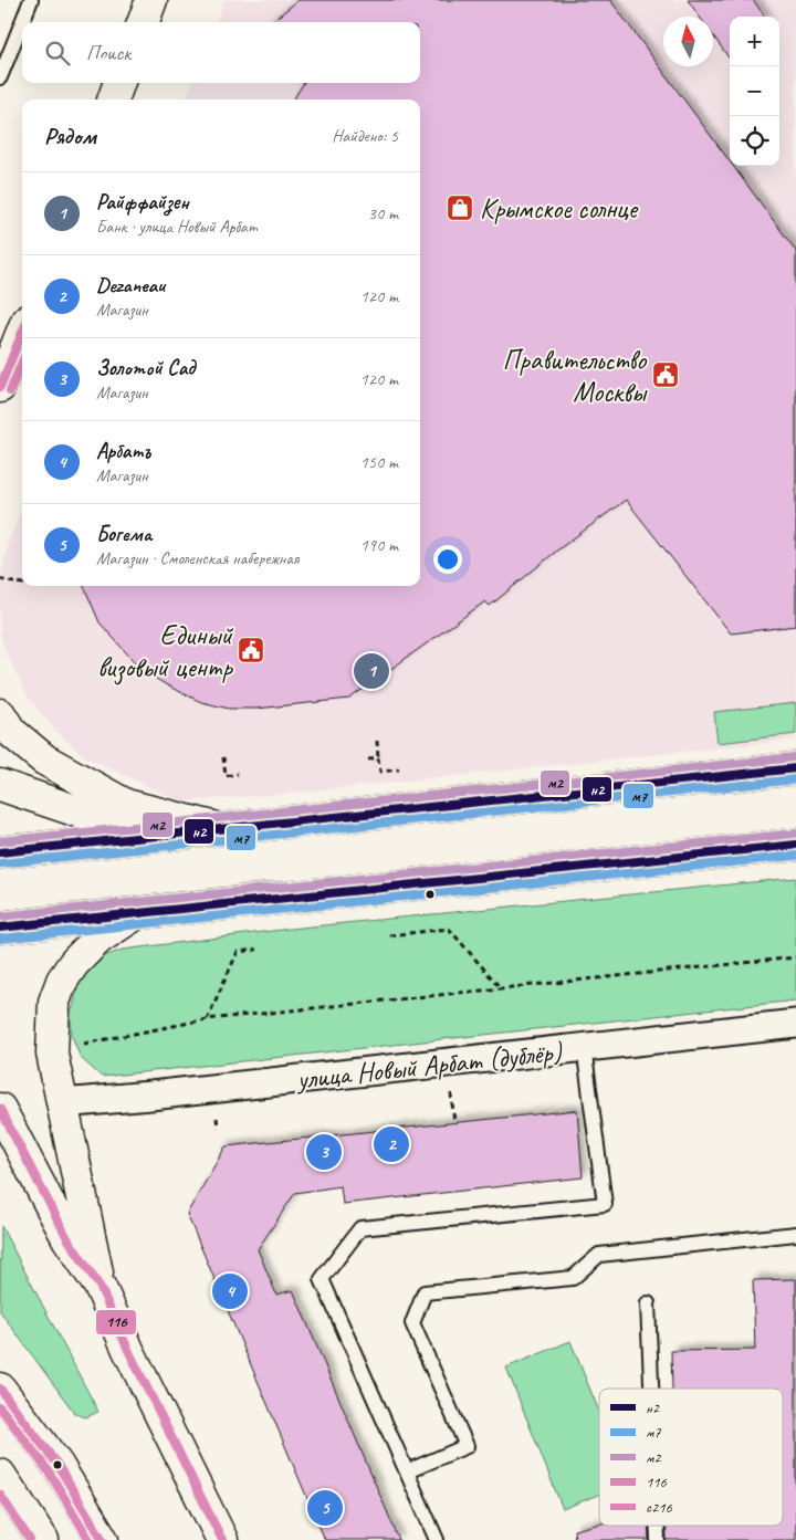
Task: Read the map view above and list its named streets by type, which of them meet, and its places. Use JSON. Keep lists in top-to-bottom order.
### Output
{
  "streets": {
    "street": ["улица Новый Арбат (дублёр)"]
  },
  "places": {
    "shop": ["Крымское солнце"],
    "public building": ["Правительство Москвы", "Единый визовый центр"]
  },
  "lines": [
    "transit line 116",
    "transit line с216",
    "transit line м2",
    "transit line н2",
    "transit line м7"
  ],
  "legend": [
    "н2",
    "м7",
    "м2",
    "116",
    "с216"
  ],
  "north": "top",
  "page": {
    "map_buttons": ["+", "−"],
    "search": "Поиск",
    "heading": ["Рядом", "Найдено: 5"],
    "list": [
      {
        "mark": "1",
        "name": "Райффайзен",
        "note": "Банк · улица Новый Арбат",
        "value": "30 m"
      },
      {
        "mark": "2",
        "name": "Dezaneau",
        "note": "Магазин",
        "value": "120 m"
      },
      {
        "mark": "3",
        "name": "Золотой Сад",
        "note": "Магазин",
        "value": "120 m"
      },
      {
        "mark": "4",
        "name": "Арбатъ",
        "note": "Магазин",
        "value": "150 m"
      },
      {
        "mark": "5",
        "name": "Богема",
        "note": "Магазин · Смоленская набережная",
        "value": "190 m"
      }
    ],
    "pins": [
      "1",
      "2",
      "3",
      "4",
      "5"
    ]
  }
}
